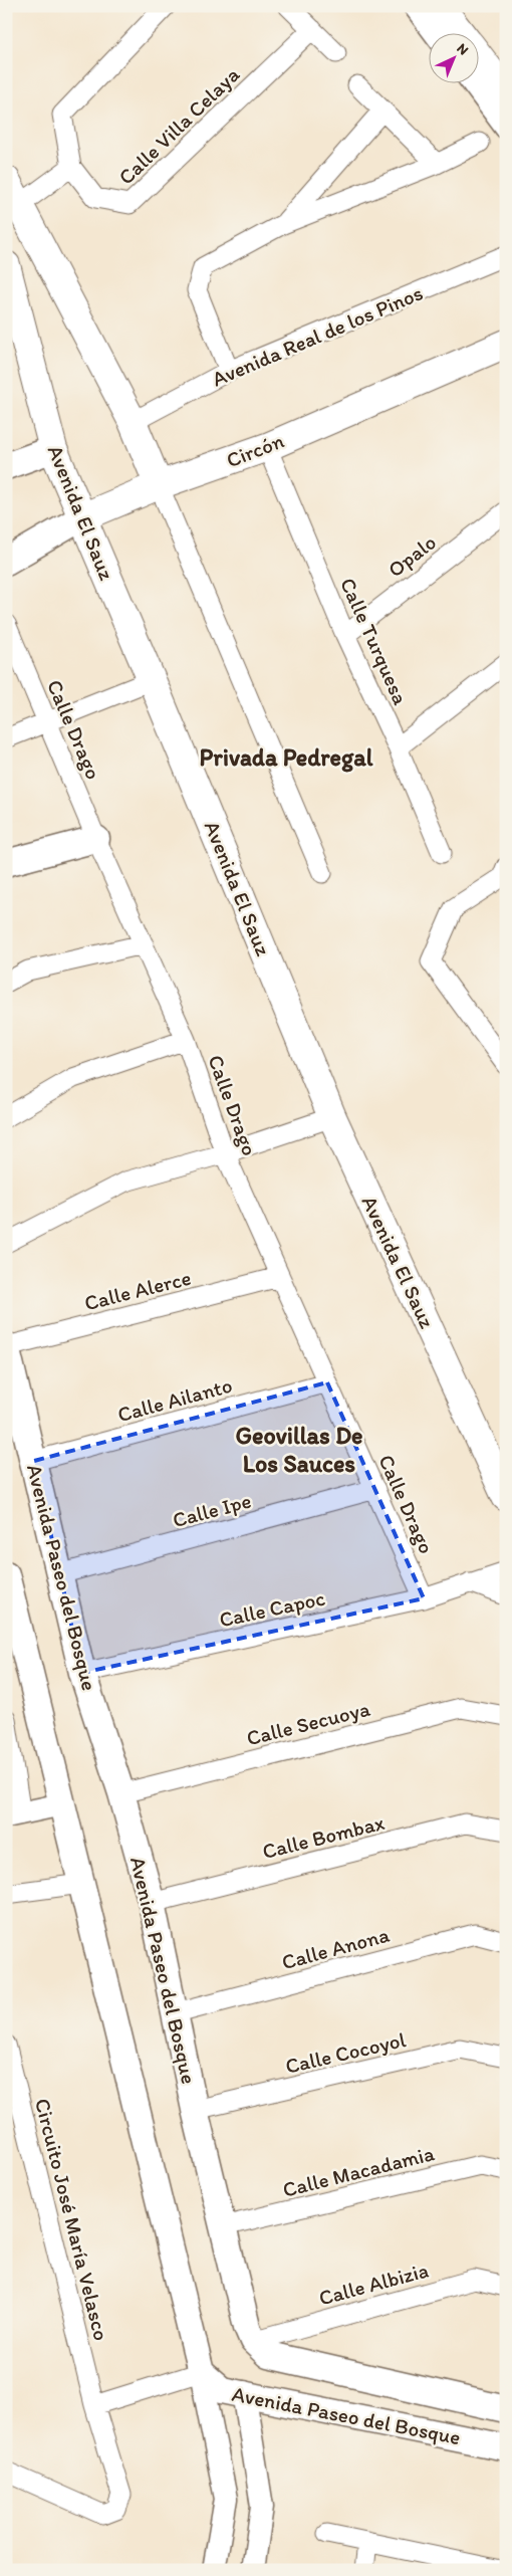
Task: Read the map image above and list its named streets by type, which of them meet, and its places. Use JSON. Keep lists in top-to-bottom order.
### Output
{
  "streets": {
    "main road": ["Circón", "Avenida El Sauz", "Avenida Paseo del Bosque"],
    "street": [
      "Calle Villa Celaya",
      "Avenida Real de los Pinos",
      "Opalo",
      "Calle Turquesa",
      "Calle Drago",
      "Calle Alerce",
      "Calle Ailanto",
      "Calle Ipe",
      "Calle Capoc",
      "Calle Secuoya",
      "Calle Bombax",
      "Calle Anona",
      "Calle Cocoyol",
      "Calle Macadamia",
      "Circuito José María Velasco",
      "Calle Albizia"
    ]
  },
  "crossings": [
    ["Circón", "Avenida El Sauz"],
    ["Circón", "Calle Turquesa"],
    ["Opalo", "Calle Turquesa"],
    ["Calle Drago", "Calle Alerce"],
    ["Calle Drago", "Calle Ailanto"],
    ["Calle Drago", "Calle Ipe"],
    ["Calle Drago", "Calle Capoc"],
    ["Calle Alerce", "Avenida Paseo del Bosque"],
    ["Calle Ailanto", "Avenida Paseo del Bosque"],
    ["Calle Ipe", "Avenida Paseo del Bosque"],
    ["Avenida Paseo del Bosque", "Calle Capoc"],
    ["Avenida Paseo del Bosque", "Calle Secuoya"],
    ["Avenida Paseo del Bosque", "Calle Bombax"],
    ["Avenida Paseo del Bosque", "Calle Anona"],
    ["Avenida Paseo del Bosque", "Calle Cocoyol"],
    ["Avenida Paseo del Bosque", "Calle Macadamia"],
    ["Avenida Paseo del Bosque", "Calle Albizia"]
  ],
  "districts": ["Privada Pedregal", "Geovillas De Los Sauces"],
  "north": "top right"
}
